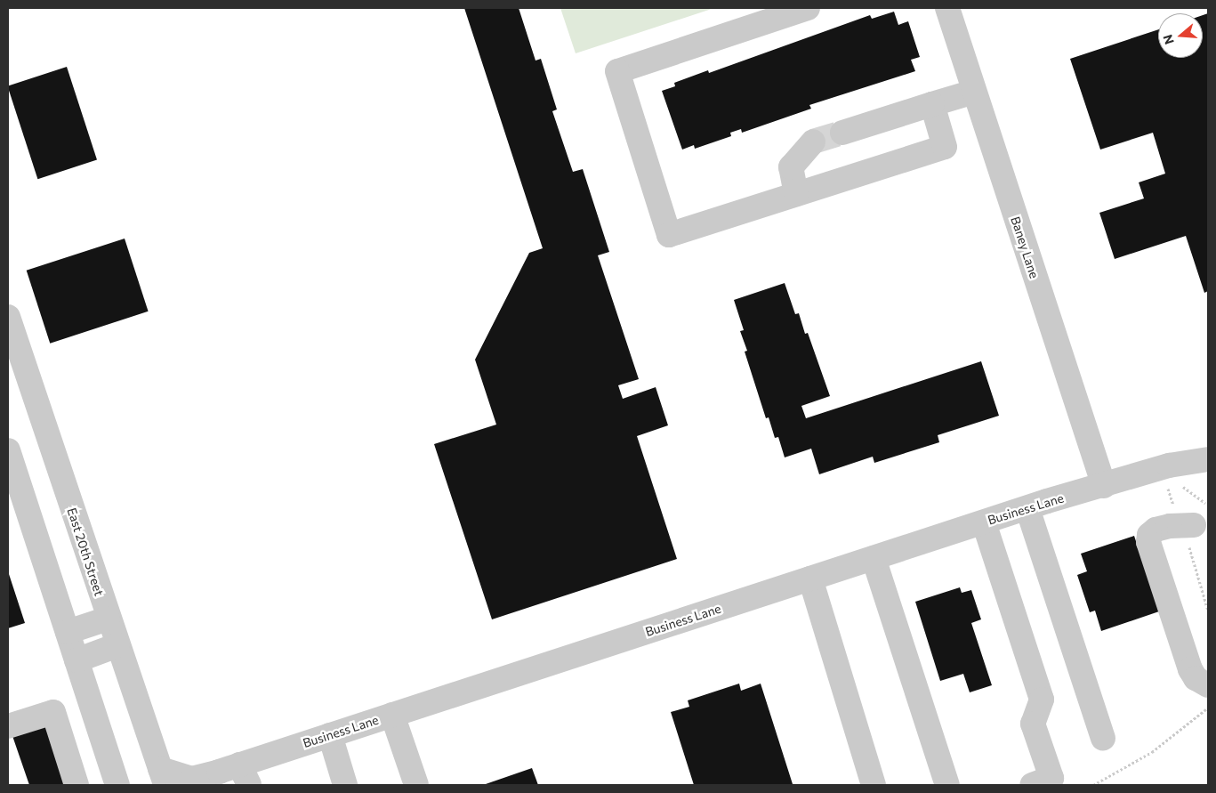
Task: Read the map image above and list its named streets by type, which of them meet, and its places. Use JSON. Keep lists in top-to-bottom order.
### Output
{
  "streets": {
    "street": ["Baney Lane", "Business Lane", "East 20th Street"]
  },
  "crossings": [
    ["Baney Lane", "Business Lane"],
    ["Business Lane", "East 20th Street"]
  ],
  "north": "left"
}
